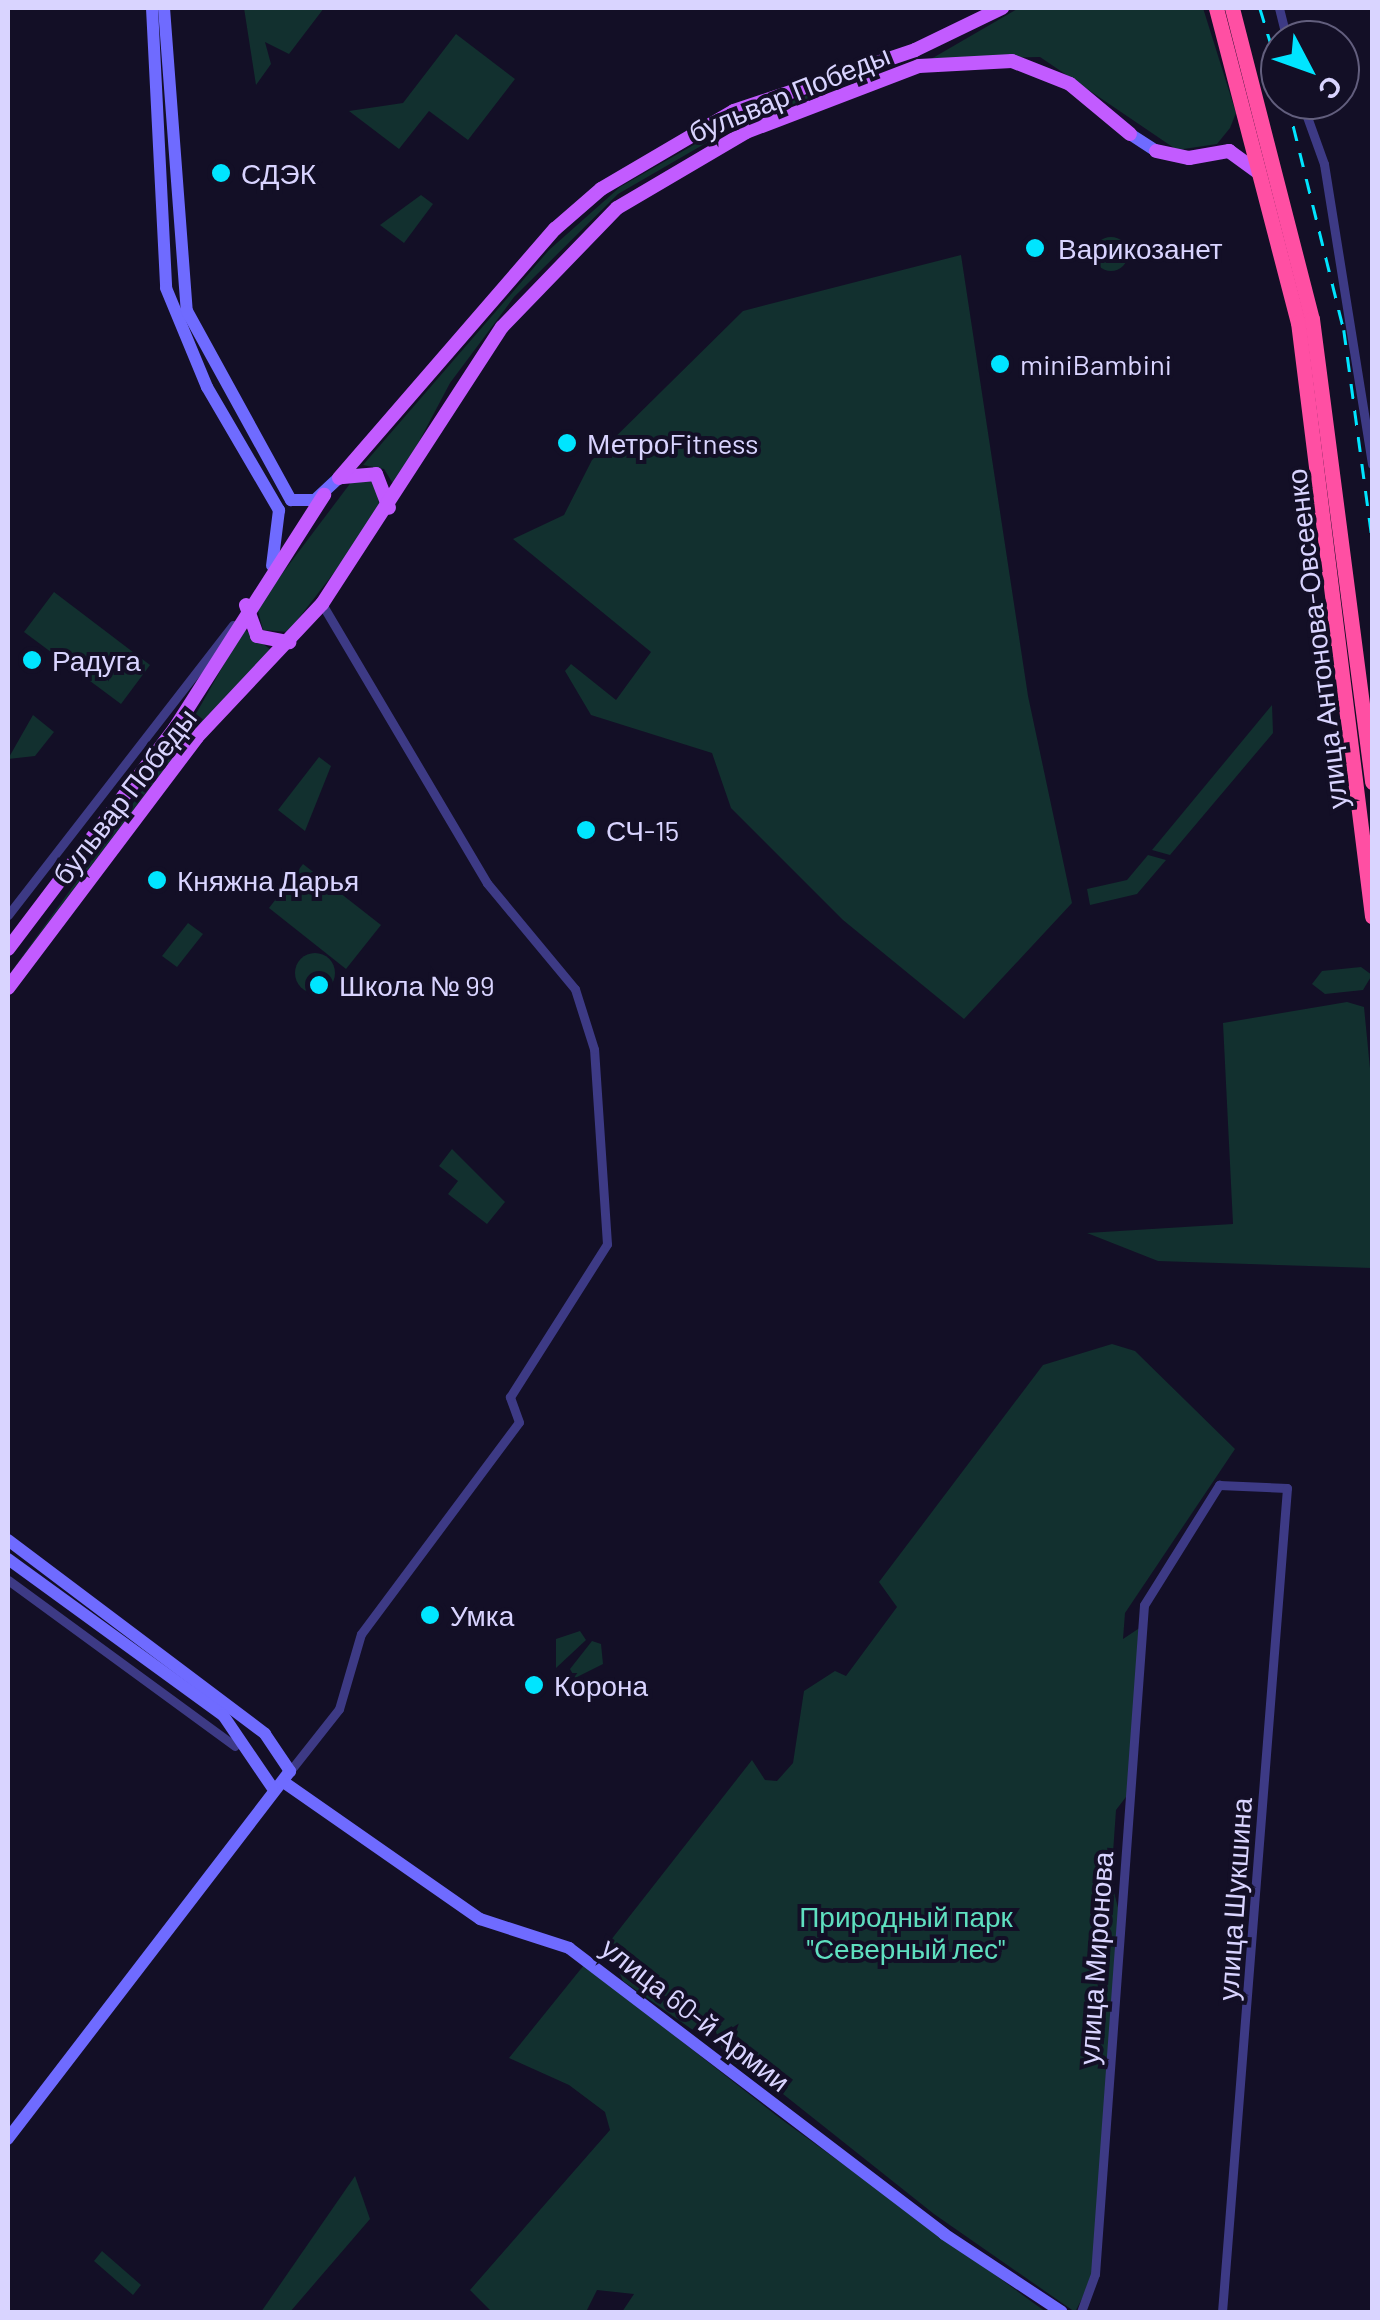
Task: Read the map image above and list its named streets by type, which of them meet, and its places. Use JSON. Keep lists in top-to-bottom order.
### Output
{
  "streets": {
    "highway": ["улица Антонова-Овсеенко"],
    "main road": ["бульвар Победы"],
    "street": ["улица Шукшина", "улица Миронова", "улица 60-й Армии"]
  },
  "crossings": [
    ["бульвар Победы", "улица Антонова-Овсеенко"],
    ["улица Шукшина", "улица Миронова"]
  ],
  "parks": ["Природный парк \"Северный лес\""],
  "places": [
    "СДЭК",
    "Варикозанет",
    "miniBambini",
    "МетроFitness",
    "Радуга",
    "СЧ-15",
    "Княжна Дарья",
    "Школа № 99",
    "Умка",
    "Корона"
  ],
  "north": "bottom right"
}
